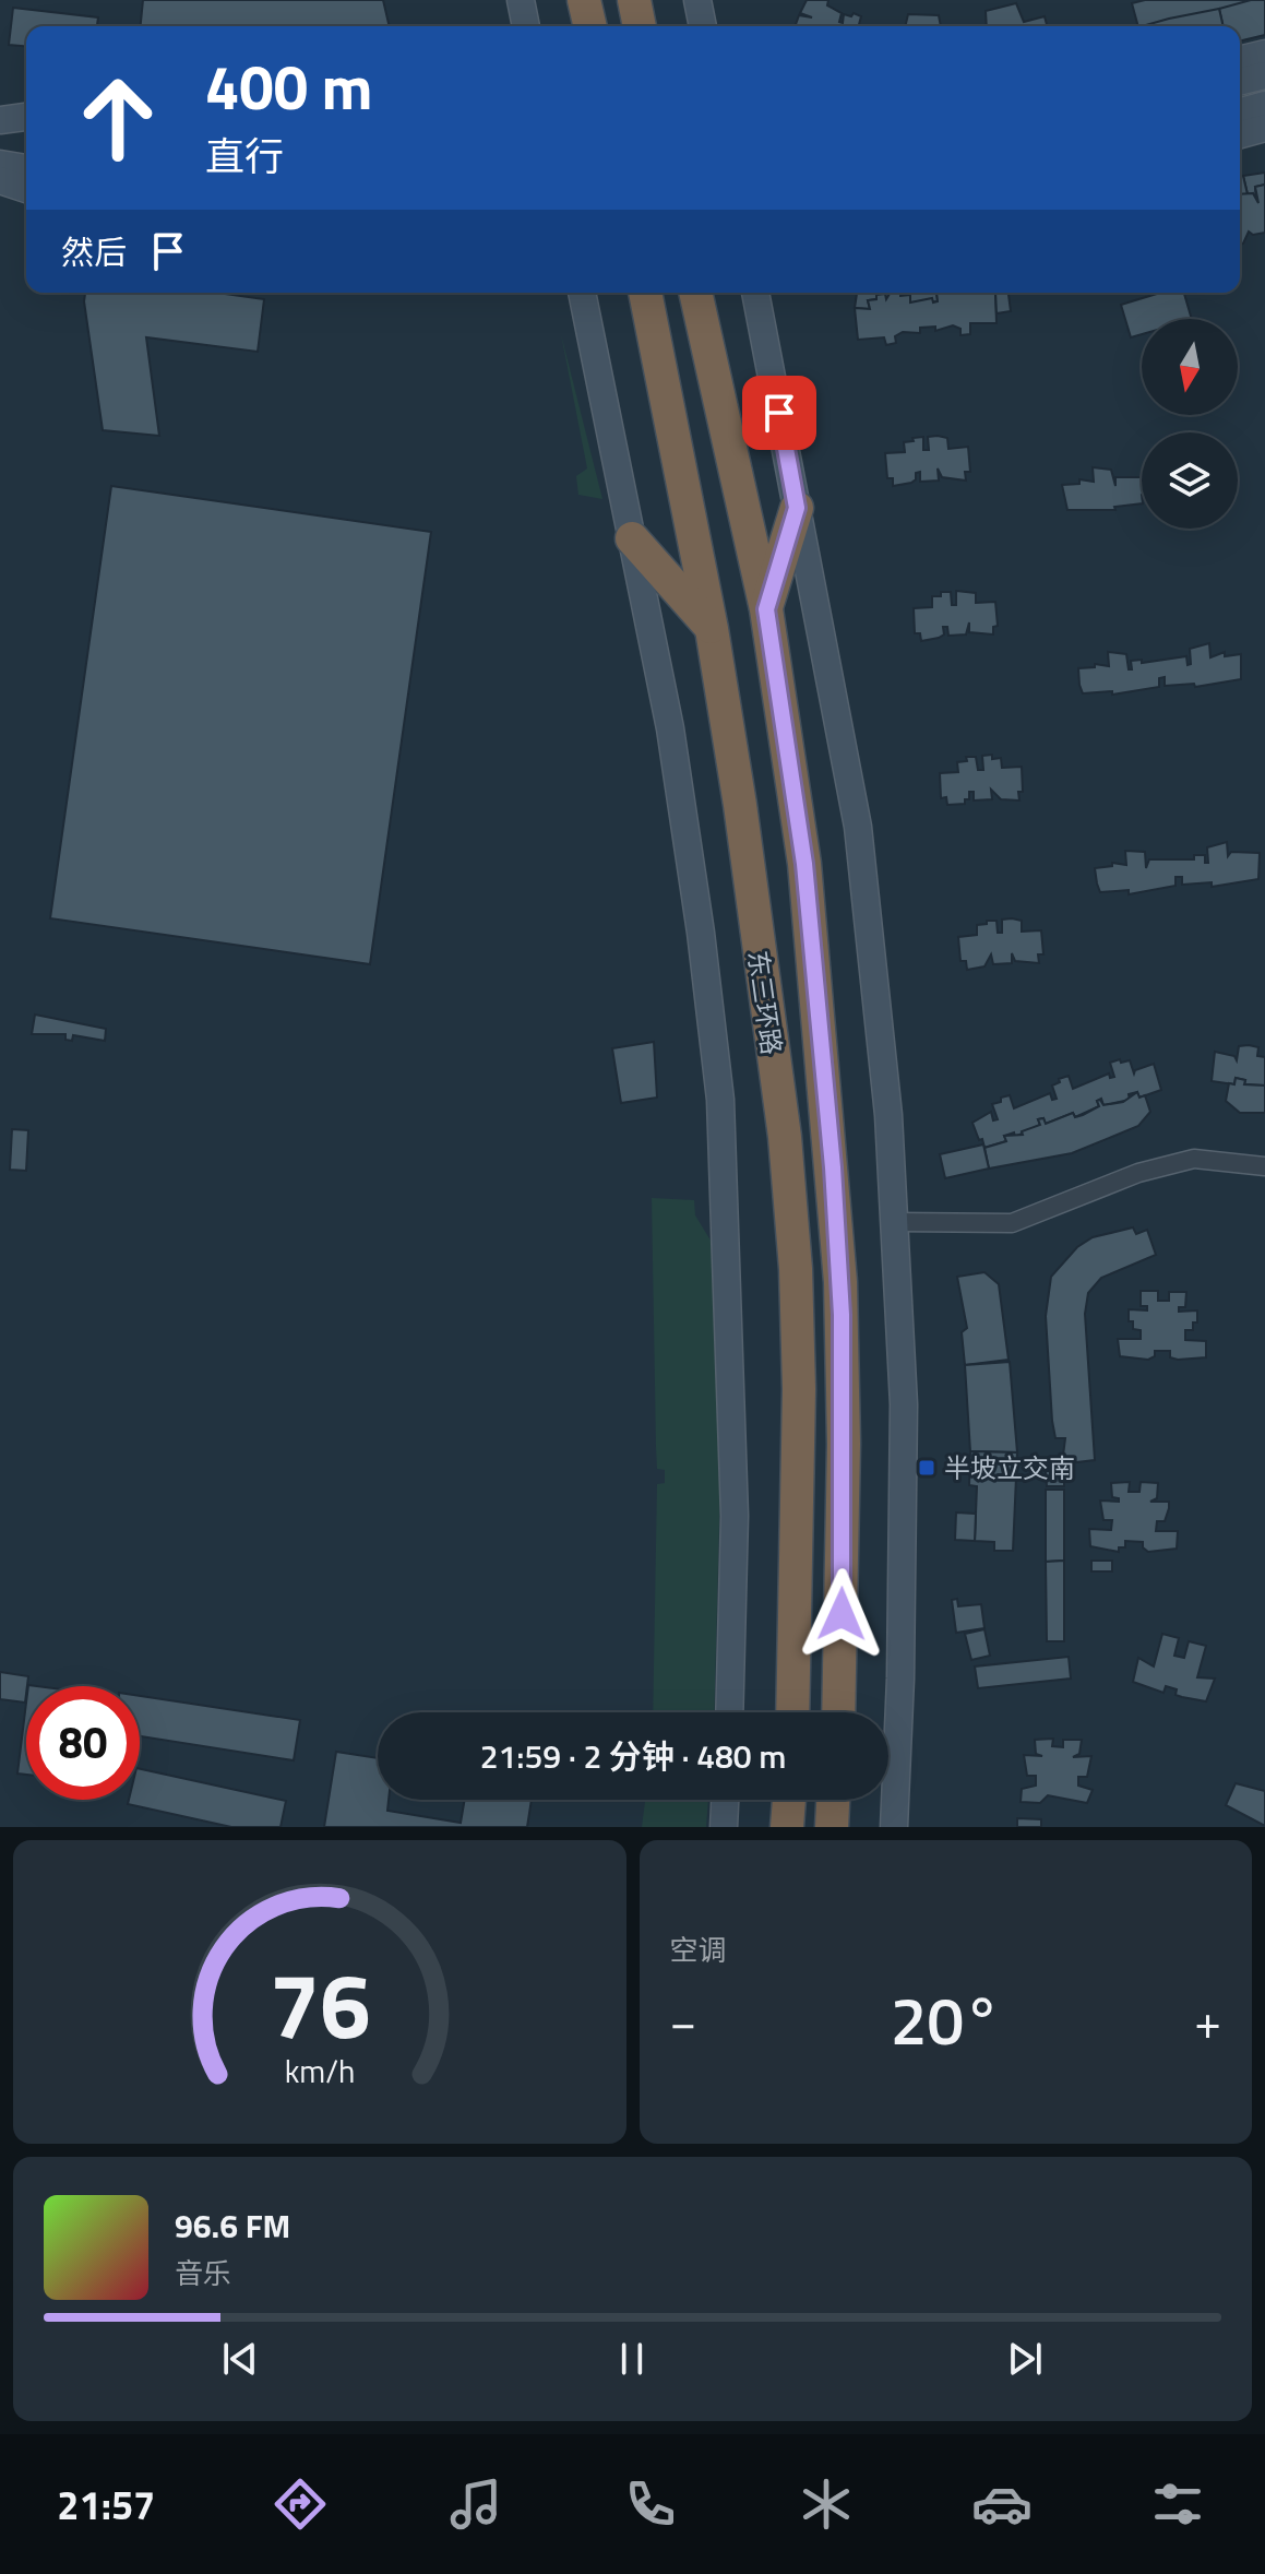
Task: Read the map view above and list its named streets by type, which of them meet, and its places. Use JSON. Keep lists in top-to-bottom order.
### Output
{
  "streets": {
    "highway": ["东三环路"]
  },
  "places": {
    "transit": ["半坡立交南"]
  },
  "north": "bottom",
  "page": {
    "turn": ["400 m", "直行"],
    "then": "然后",
    "limit": "80",
    "trip": "21:59 · 2 分钟 · 480 m",
    "tile": "空调",
    "heat": ["−", "20°", "+"],
    "song": ["96.6 FM", "音乐"],
    "tabs": "21:57",
    "gauge": ["76", "km/h"]
  }
}
